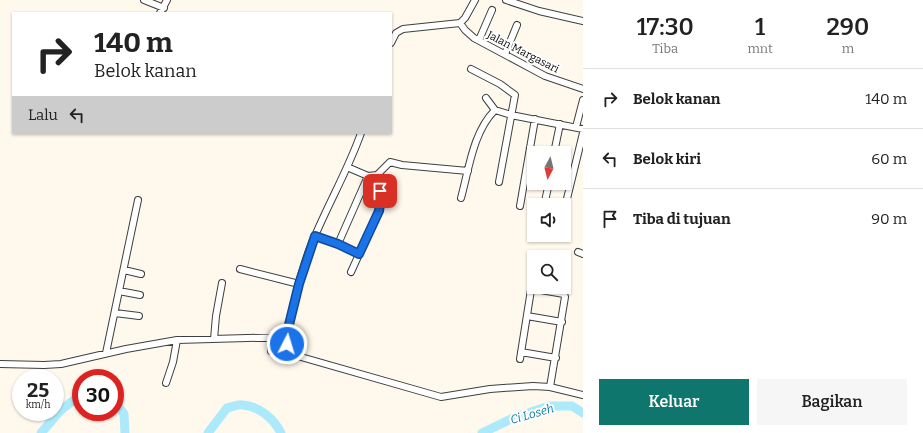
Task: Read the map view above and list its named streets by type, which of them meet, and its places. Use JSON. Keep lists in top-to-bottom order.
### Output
{
  "streets": {
    "street": ["Jalan Margasari"]
  },
  "water": ["Ci Loseh"],
  "north": "bottom",
  "page": {
    "eta": [
      "17:30",
      "Tiba",
      "1",
      "mnt",
      "290",
      "m"
    ],
    "turn": ["140 m", "Belok kanan"],
    "list": [
      {
        "name": "Belok kanan",
        "value": "140 m"
      },
      {
        "name": "Belok kiri",
        "value": "60 m"
      },
      {
        "name": "Tiba di tujuan",
        "value": "90 m"
      }
    ],
    "then": "Lalu",
    "speed": "25 km/h",
    "limit": "30",
    "buttons": ["Keluar", "Bagikan"]
  }
}
